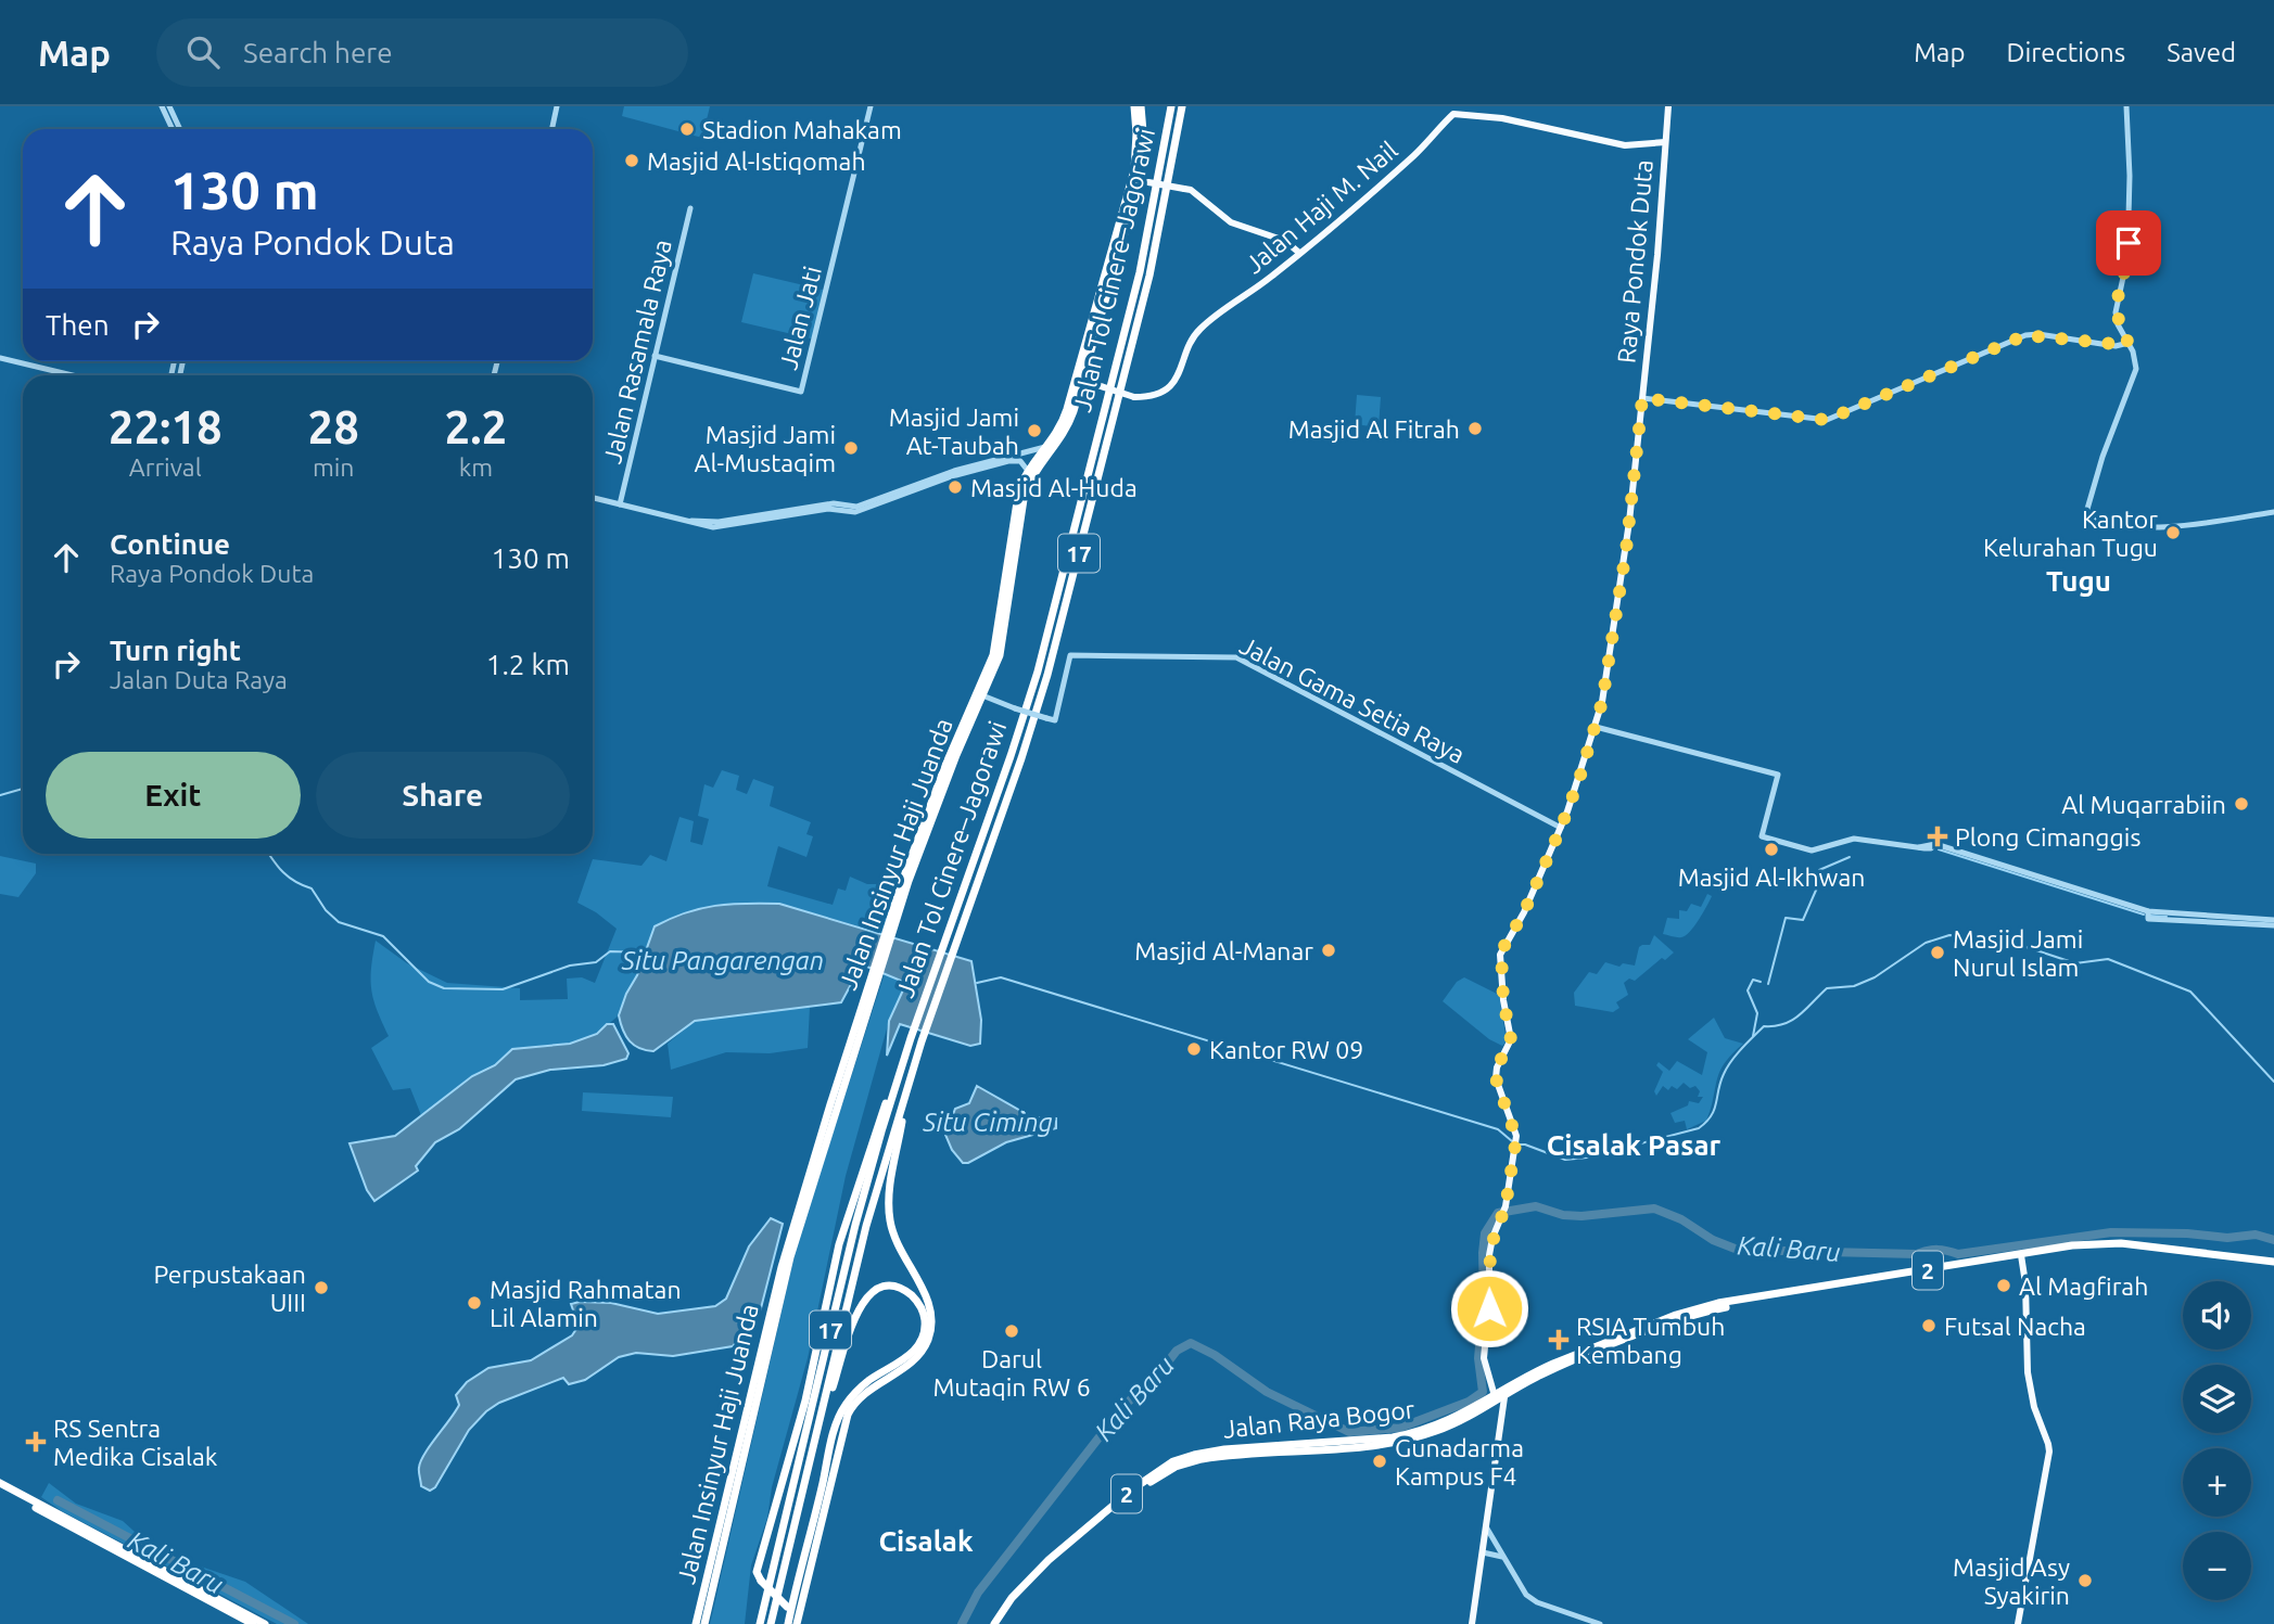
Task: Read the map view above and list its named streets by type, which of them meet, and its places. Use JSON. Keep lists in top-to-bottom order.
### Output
{
  "streets": {
    "highway": [
      "Jalan Tol Cinere–Jagorawi",
      "17",
      "Jalan Insinyur Haji Juanda",
      "2",
      "Jalan Raya Bogor"
    ],
    "main road": ["Jalan Haji M. Nail", "Raya Pondok Duta"],
    "street": ["Jalan Jati", "Jalan Rasamala Raya", "Jalan Gama Setia Raya"]
  },
  "crossings": [
    ["Jalan Haji M. Nail", "Raya Pondok Duta"],
    ["Jalan Haji M. Nail", "Jalan Insinyur Haji Juanda"],
    ["Raya Pondok Duta", "Jalan Gama Setia Raya"],
    ["Raya Pondok Duta", "Jalan Raya Bogor"],
    ["Jalan Jati", "Jalan Rasamala Raya"],
    ["Jalan Gama Setia Raya", "Jalan Insinyur Haji Juanda"]
  ],
  "districts": ["Tugu", "Cisalak Pasar", "Cisalak"],
  "water": ["Situ Pangarengan", "Situ Ciming", "Kali Baru"],
  "places": {
    "other": [
      "Stadion Mahakam",
      "Masjid Al-Istiqomah",
      "Masjid Al Fitrah",
      "Masjid Jami At-Taubah",
      "Masjid Jami Al-Mustaqim",
      "Masjid Al-Huda",
      "Kantor Kelurahan Tugu",
      "Al Muqarrabiin",
      "Masjid Al-Ikhwan",
      "Masjid Al-Manar",
      "Masjid Jami Nurul Islam",
      "Kantor RW 09",
      "Al Magfirah",
      "Perpustakaan UIII",
      "Masjid Rahmatan Lil Alamin",
      "Futsal Nacha",
      "Darul Mutaqin RW 6",
      "Gunadarma Kampus F4",
      "Masjid Asy Syakirin"
    ],
    "health": ["Plong Cimanggis", "RSIA Tumbuh Kembang", "RS Sentra Medika Cisalak"]
  },
  "page": {
    "header": "Map",
    "search": "Search here",
    "nav": ["Map", "Directions", "Saved"],
    "turn": ["130 m", "Raya Pondok Duta"],
    "then": "Then",
    "eta": [
      "22:18",
      "Arrival",
      "28",
      "min",
      "2.2",
      "km"
    ],
    "list": [
      {
        "name": "Continue",
        "note": "Raya Pondok Duta",
        "value": "130 m"
      },
      {
        "name": "Turn right",
        "note": "Jalan Duta Raya",
        "value": "1.2 km"
      }
    ],
    "buttons": ["Exit", "Share"],
    "map_buttons": ["+", "−"]
  }
}
